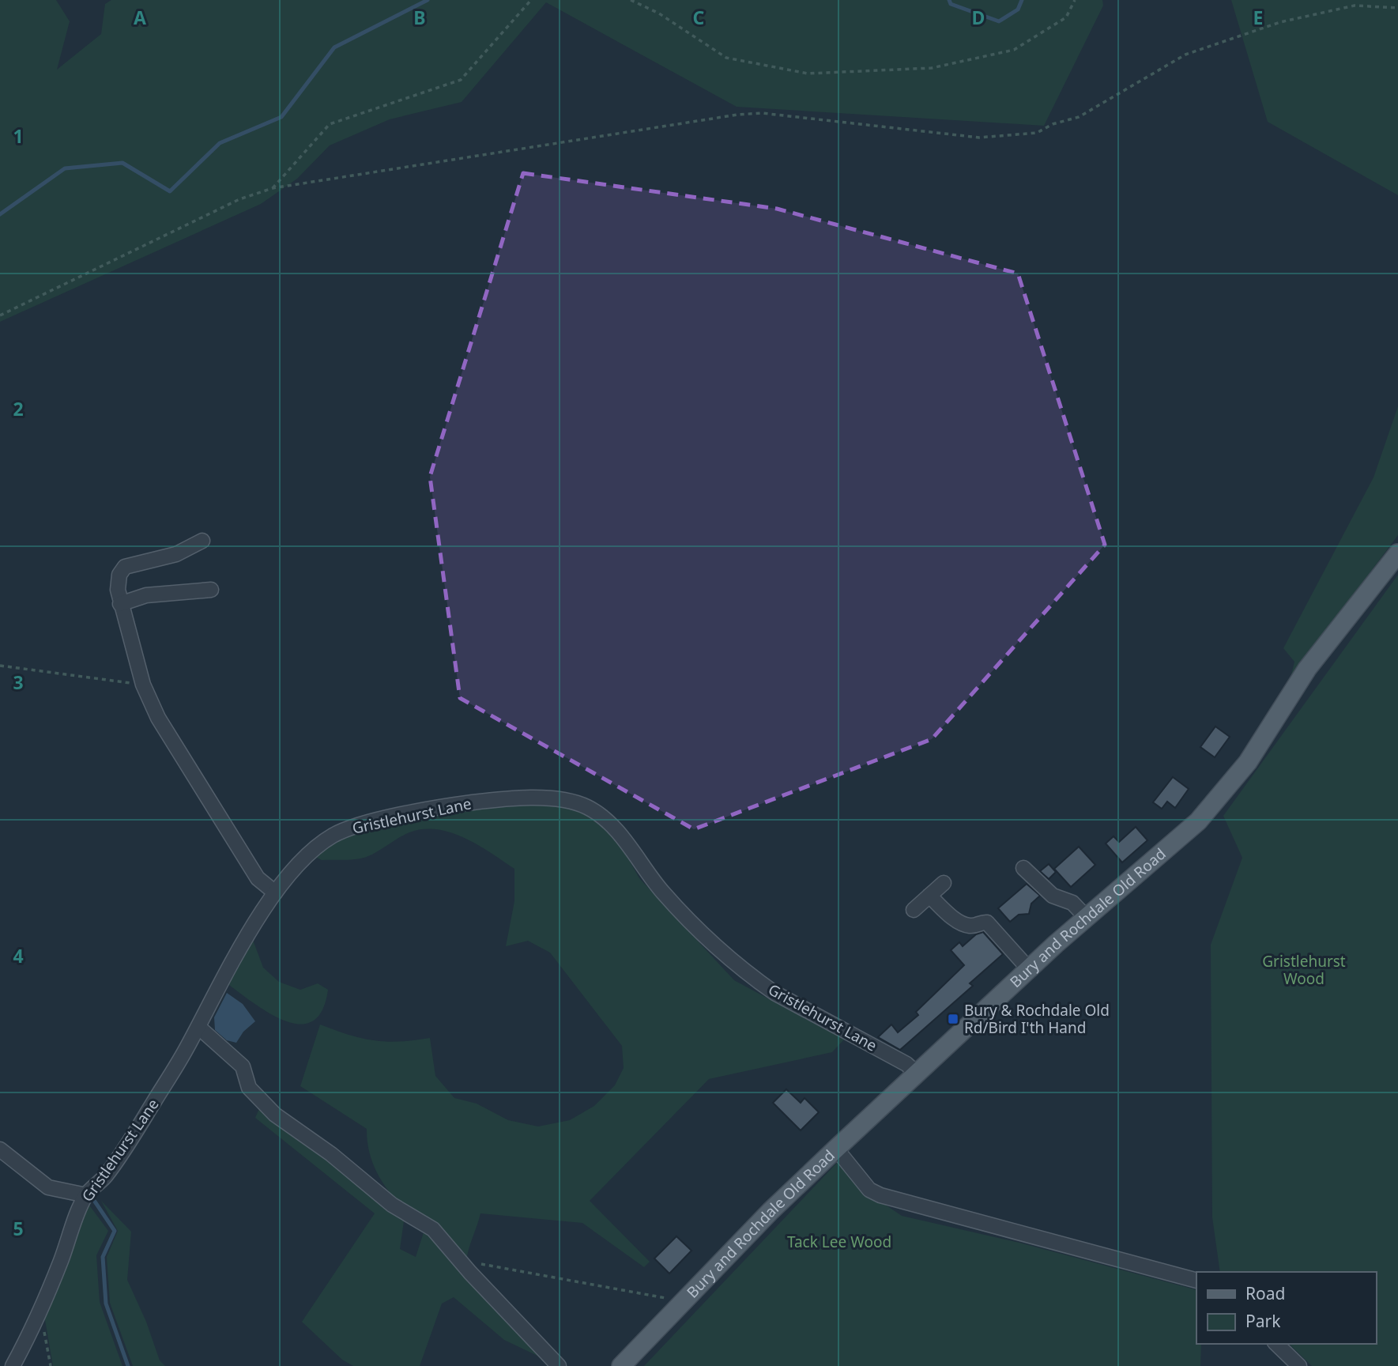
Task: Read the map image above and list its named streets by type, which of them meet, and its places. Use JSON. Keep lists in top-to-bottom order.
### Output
{
  "streets": {
    "main road": ["Bury and Rochdale Old Road"],
    "street": ["Gristlehurst Lane"]
  },
  "crossings": [
    ["Gristlehurst Lane", "Bury and Rochdale Old Road"]
  ],
  "parks": ["Gristlehurst Wood", "Tack Lee Wood"],
  "places": {
    "transit": ["Bury & Rochdale Old Rd/Bird I'th Hand"]
  },
  "legend": ["Road", "Park"],
  "grid": {
    "columns": [
      "A",
      "B",
      "C",
      "D",
      "E"
    ],
    "rows": [
      "1",
      "2",
      "3",
      "4",
      "5"
    ]
  }
}
